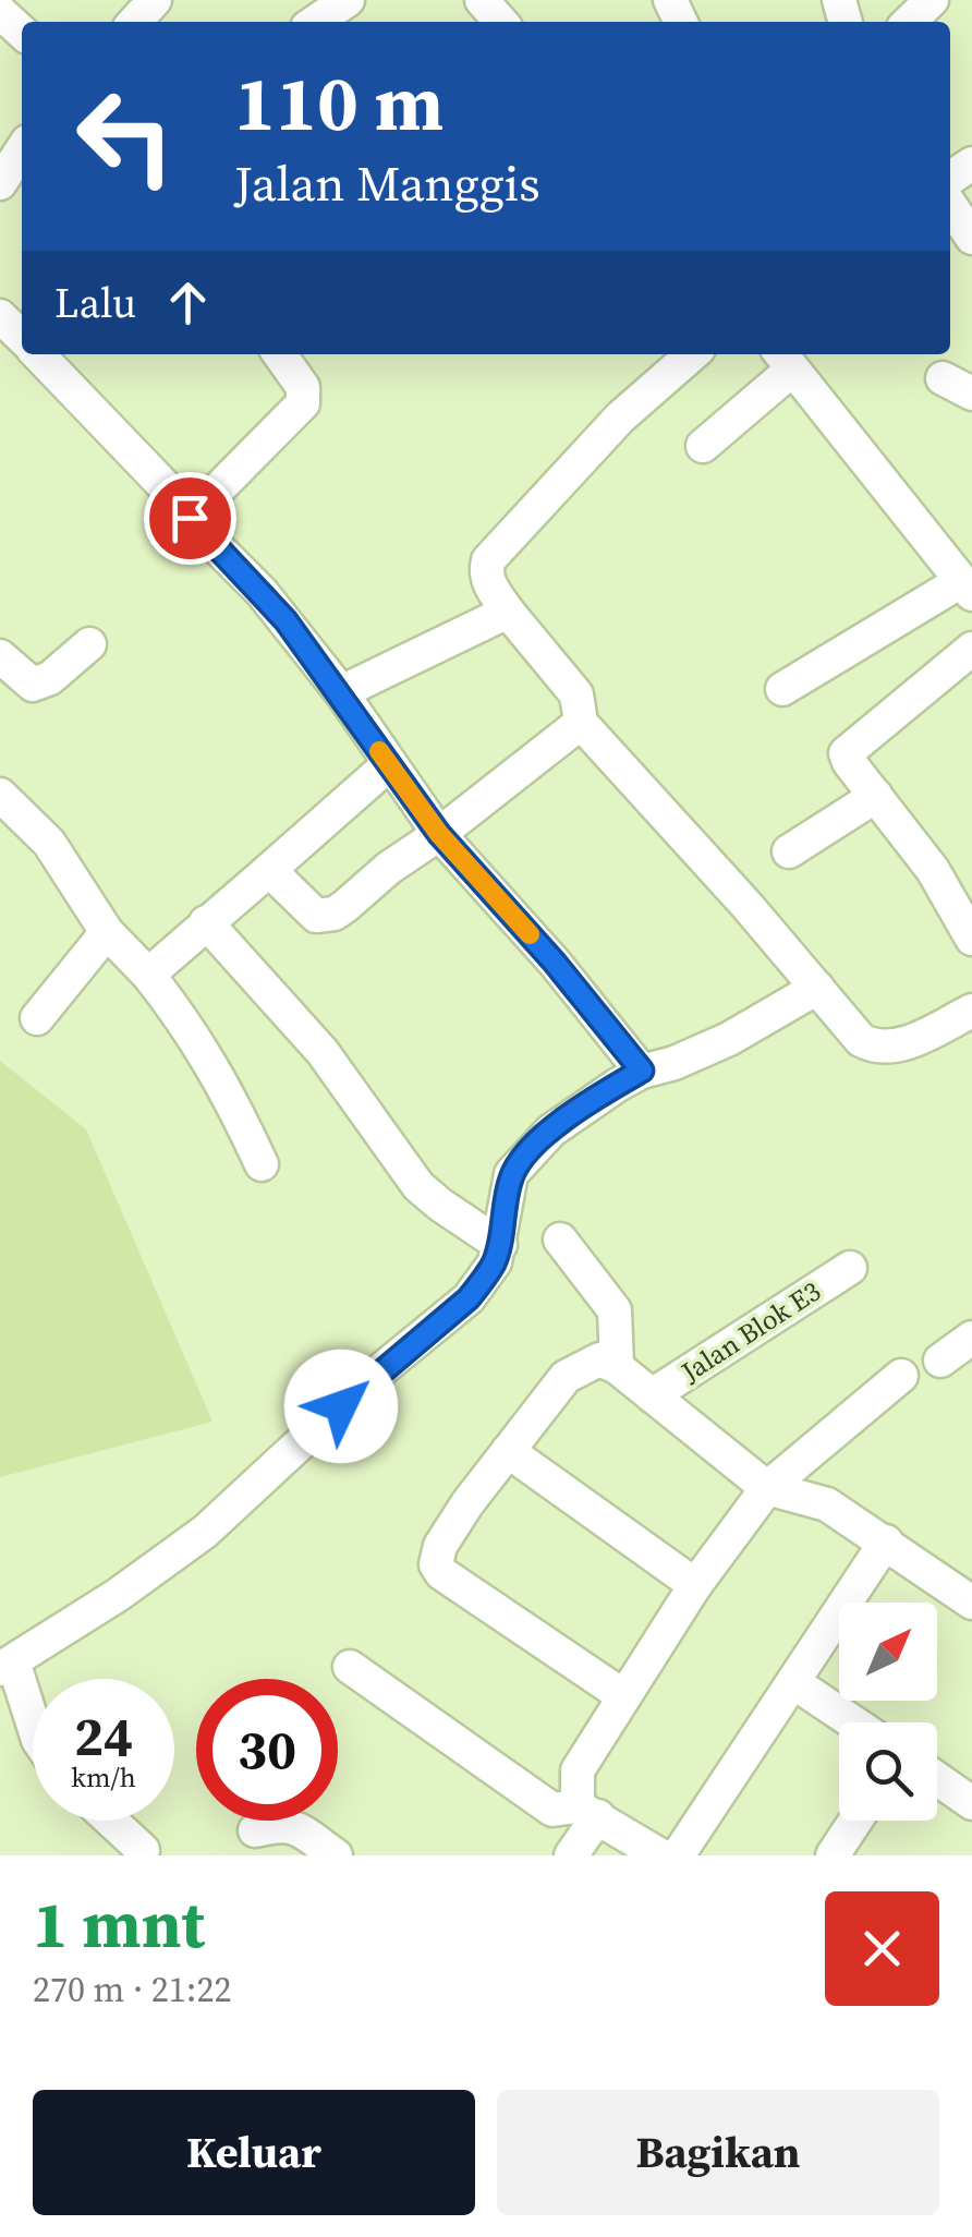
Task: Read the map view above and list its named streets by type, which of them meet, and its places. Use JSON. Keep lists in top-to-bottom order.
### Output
{
  "streets": {
    "street": ["Jalan Blok E3"]
  },
  "north": "top right",
  "page": {
    "turn": ["110 m", "Jalan Manggis"],
    "then": "Lalu",
    "speed": "24 km/h",
    "limit": "30",
    "heading": ["1 mnt", "270 m · 21:22"],
    "buttons": ["Keluar", "Bagikan"]
  }
}
